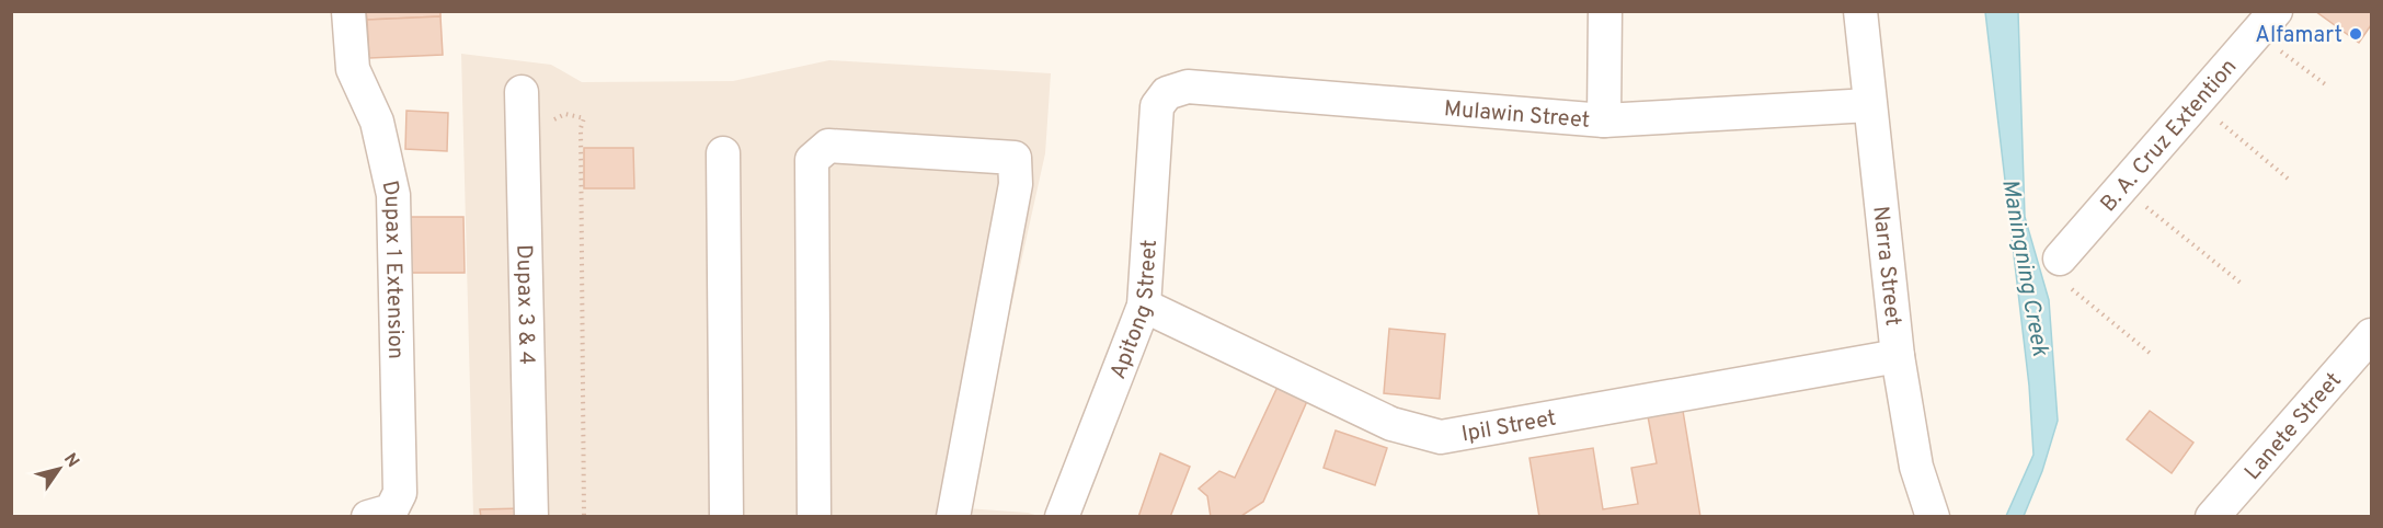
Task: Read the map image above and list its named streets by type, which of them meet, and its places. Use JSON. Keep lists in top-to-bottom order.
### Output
{
  "streets": {
    "street": [
      "Mulawin Street",
      "B. A. Cruz Extention",
      "Narra Street",
      "Dupax 1 Extension",
      "Dupax 3 & 4",
      "Apitong Street",
      "Ipil Street",
      "Lanete Street"
    ]
  },
  "crossings": [
    ["Mulawin Street", "Narra Street"],
    ["Mulawin Street", "Apitong Street"],
    ["Narra Street", "Ipil Street"],
    ["Apitong Street", "Ipil Street"]
  ],
  "water": ["Maningning Creek"],
  "places": ["Alfamart"],
  "north": "top right"
}
